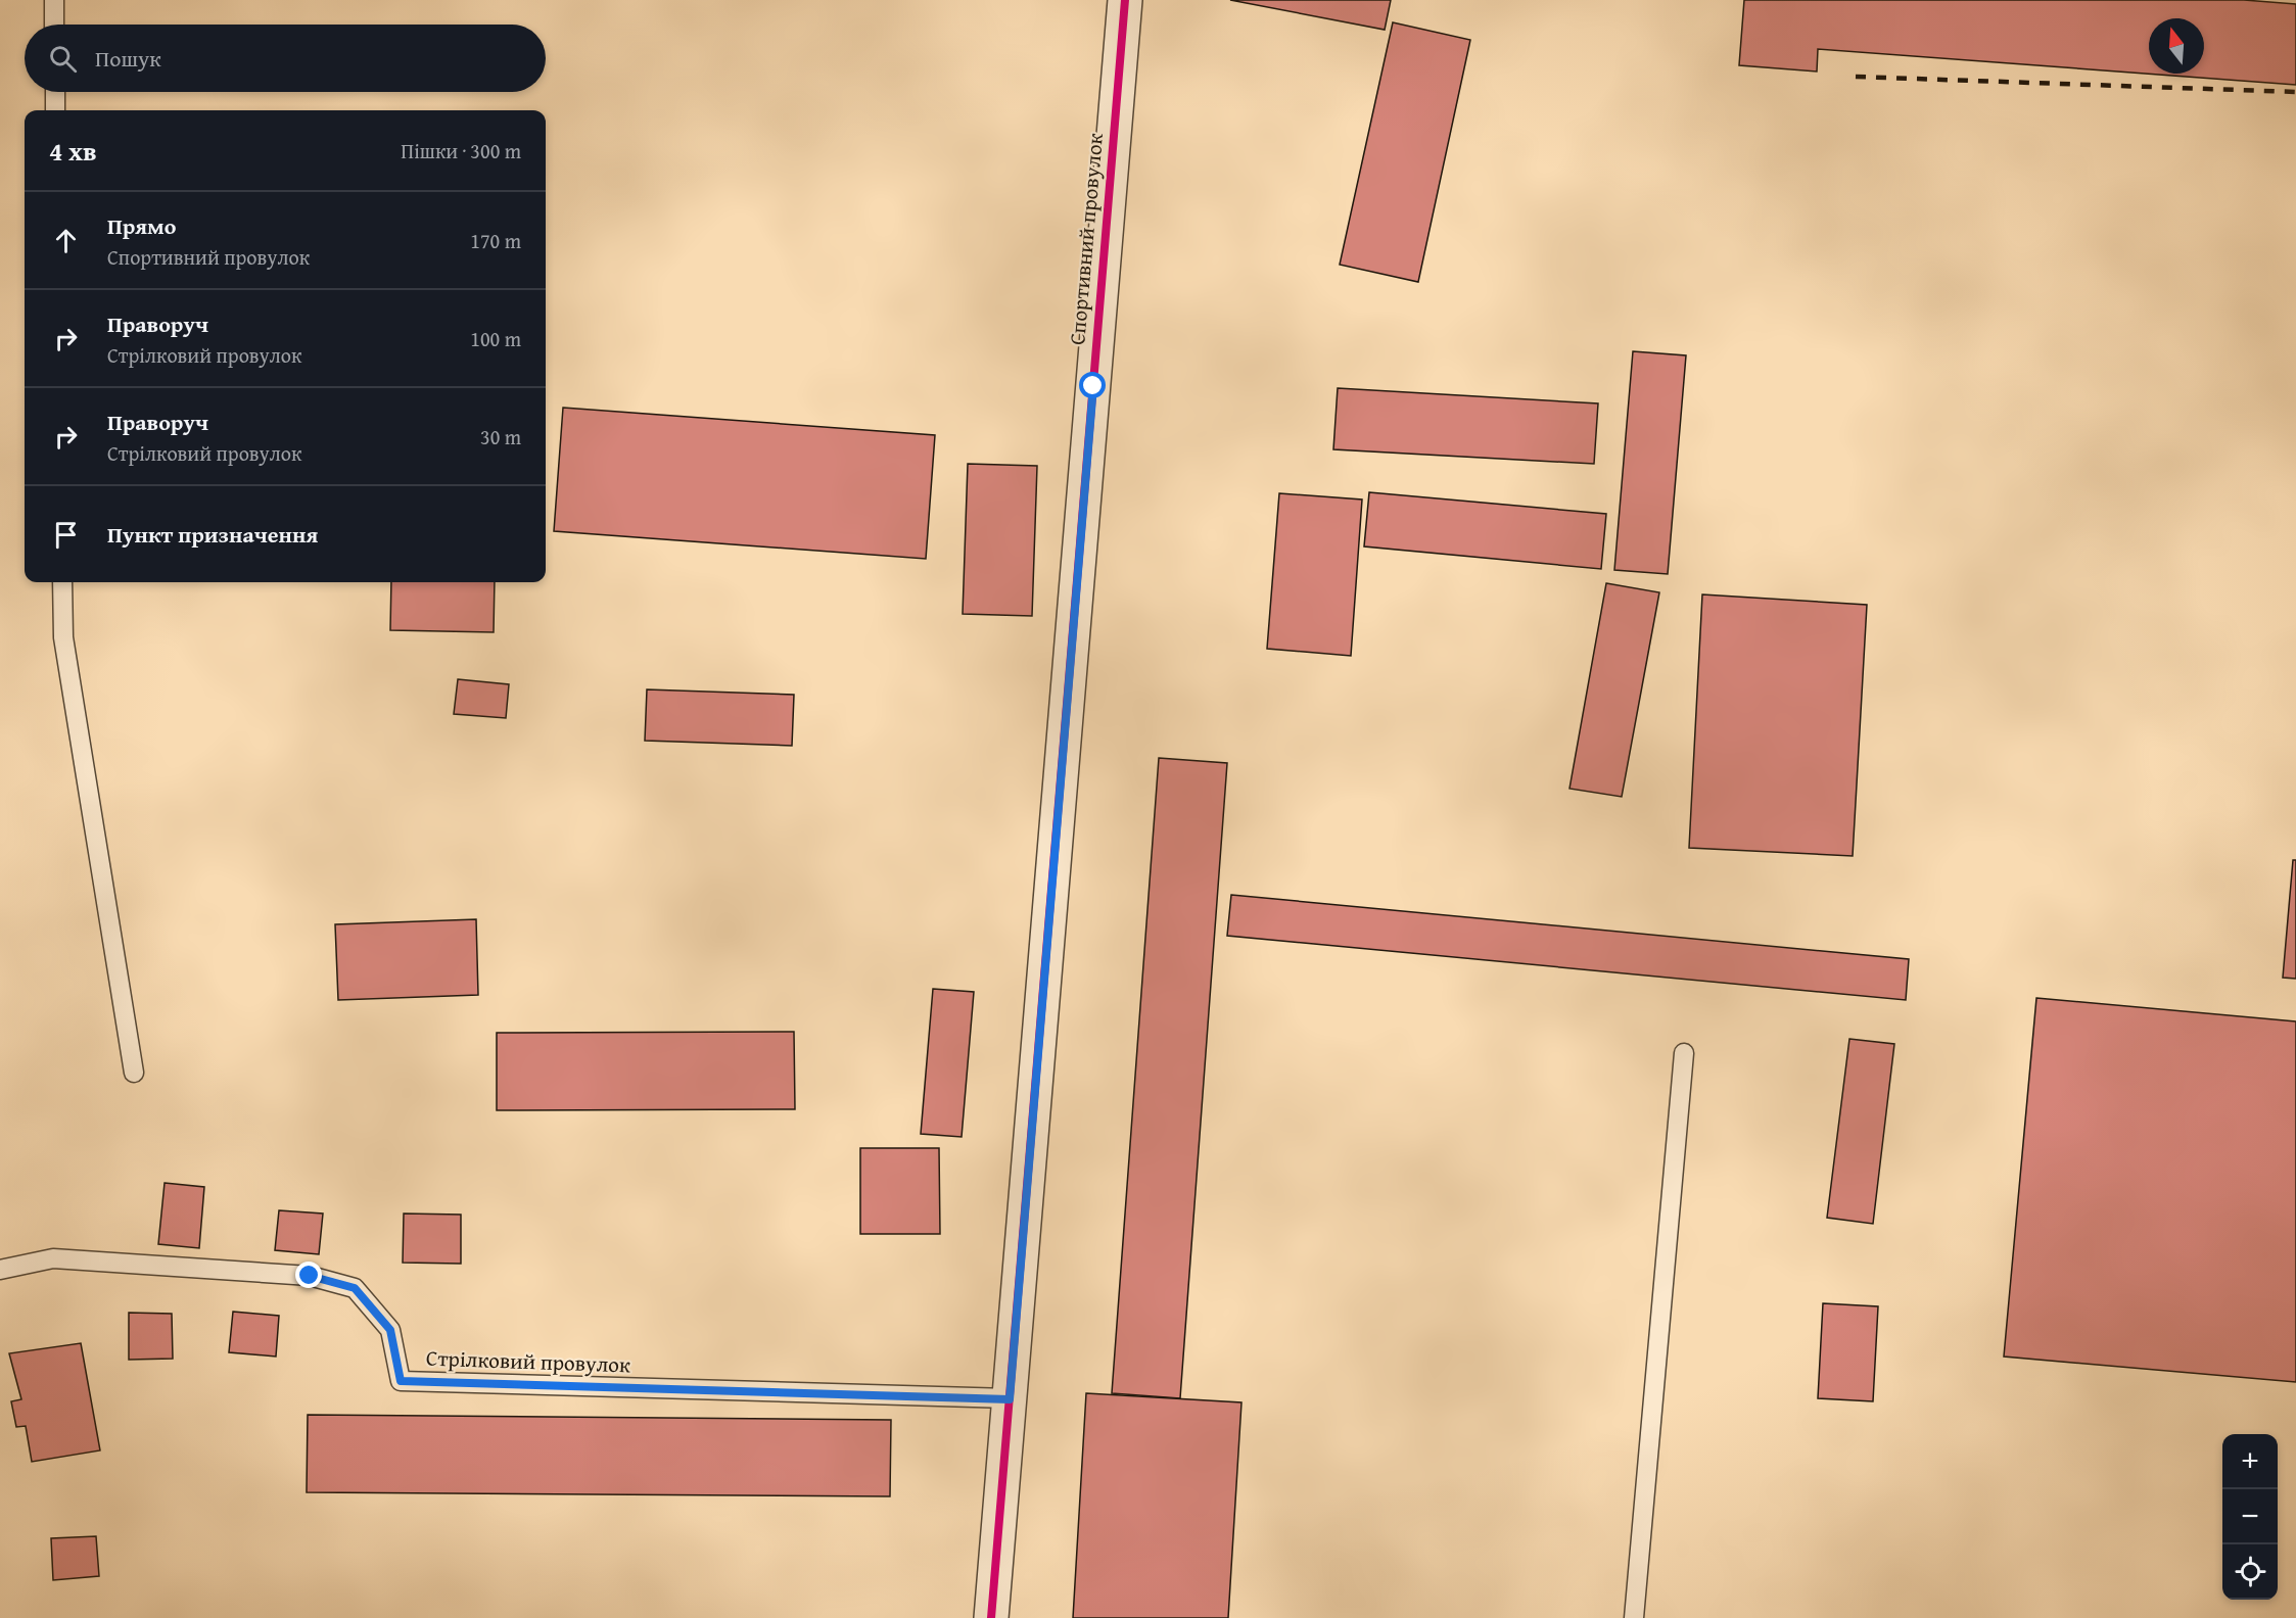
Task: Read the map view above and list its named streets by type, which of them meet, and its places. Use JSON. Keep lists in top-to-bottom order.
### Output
{
  "streets": {
    "street": ["Спортивний провулок"],
    "lane": ["Стрілковий провулок"]
  },
  "crossings": [
    ["Спортивний провулок", "Стрілковий провулок"]
  ],
  "north": "top",
  "page": {
    "search": "Пошук",
    "heading": ["4 хв", "Пішки · 300 m"],
    "list": [
      ["Прямо", "Спортивний провулок", "170 m"],
      ["Праворуч", "Стрілковий провулок", "100 m"],
      ["Праворуч", "Стрілковий провулок", "30 m"],
      "Пункт призначення"
    ],
    "map_buttons": ["+", "−"]
  }
}
